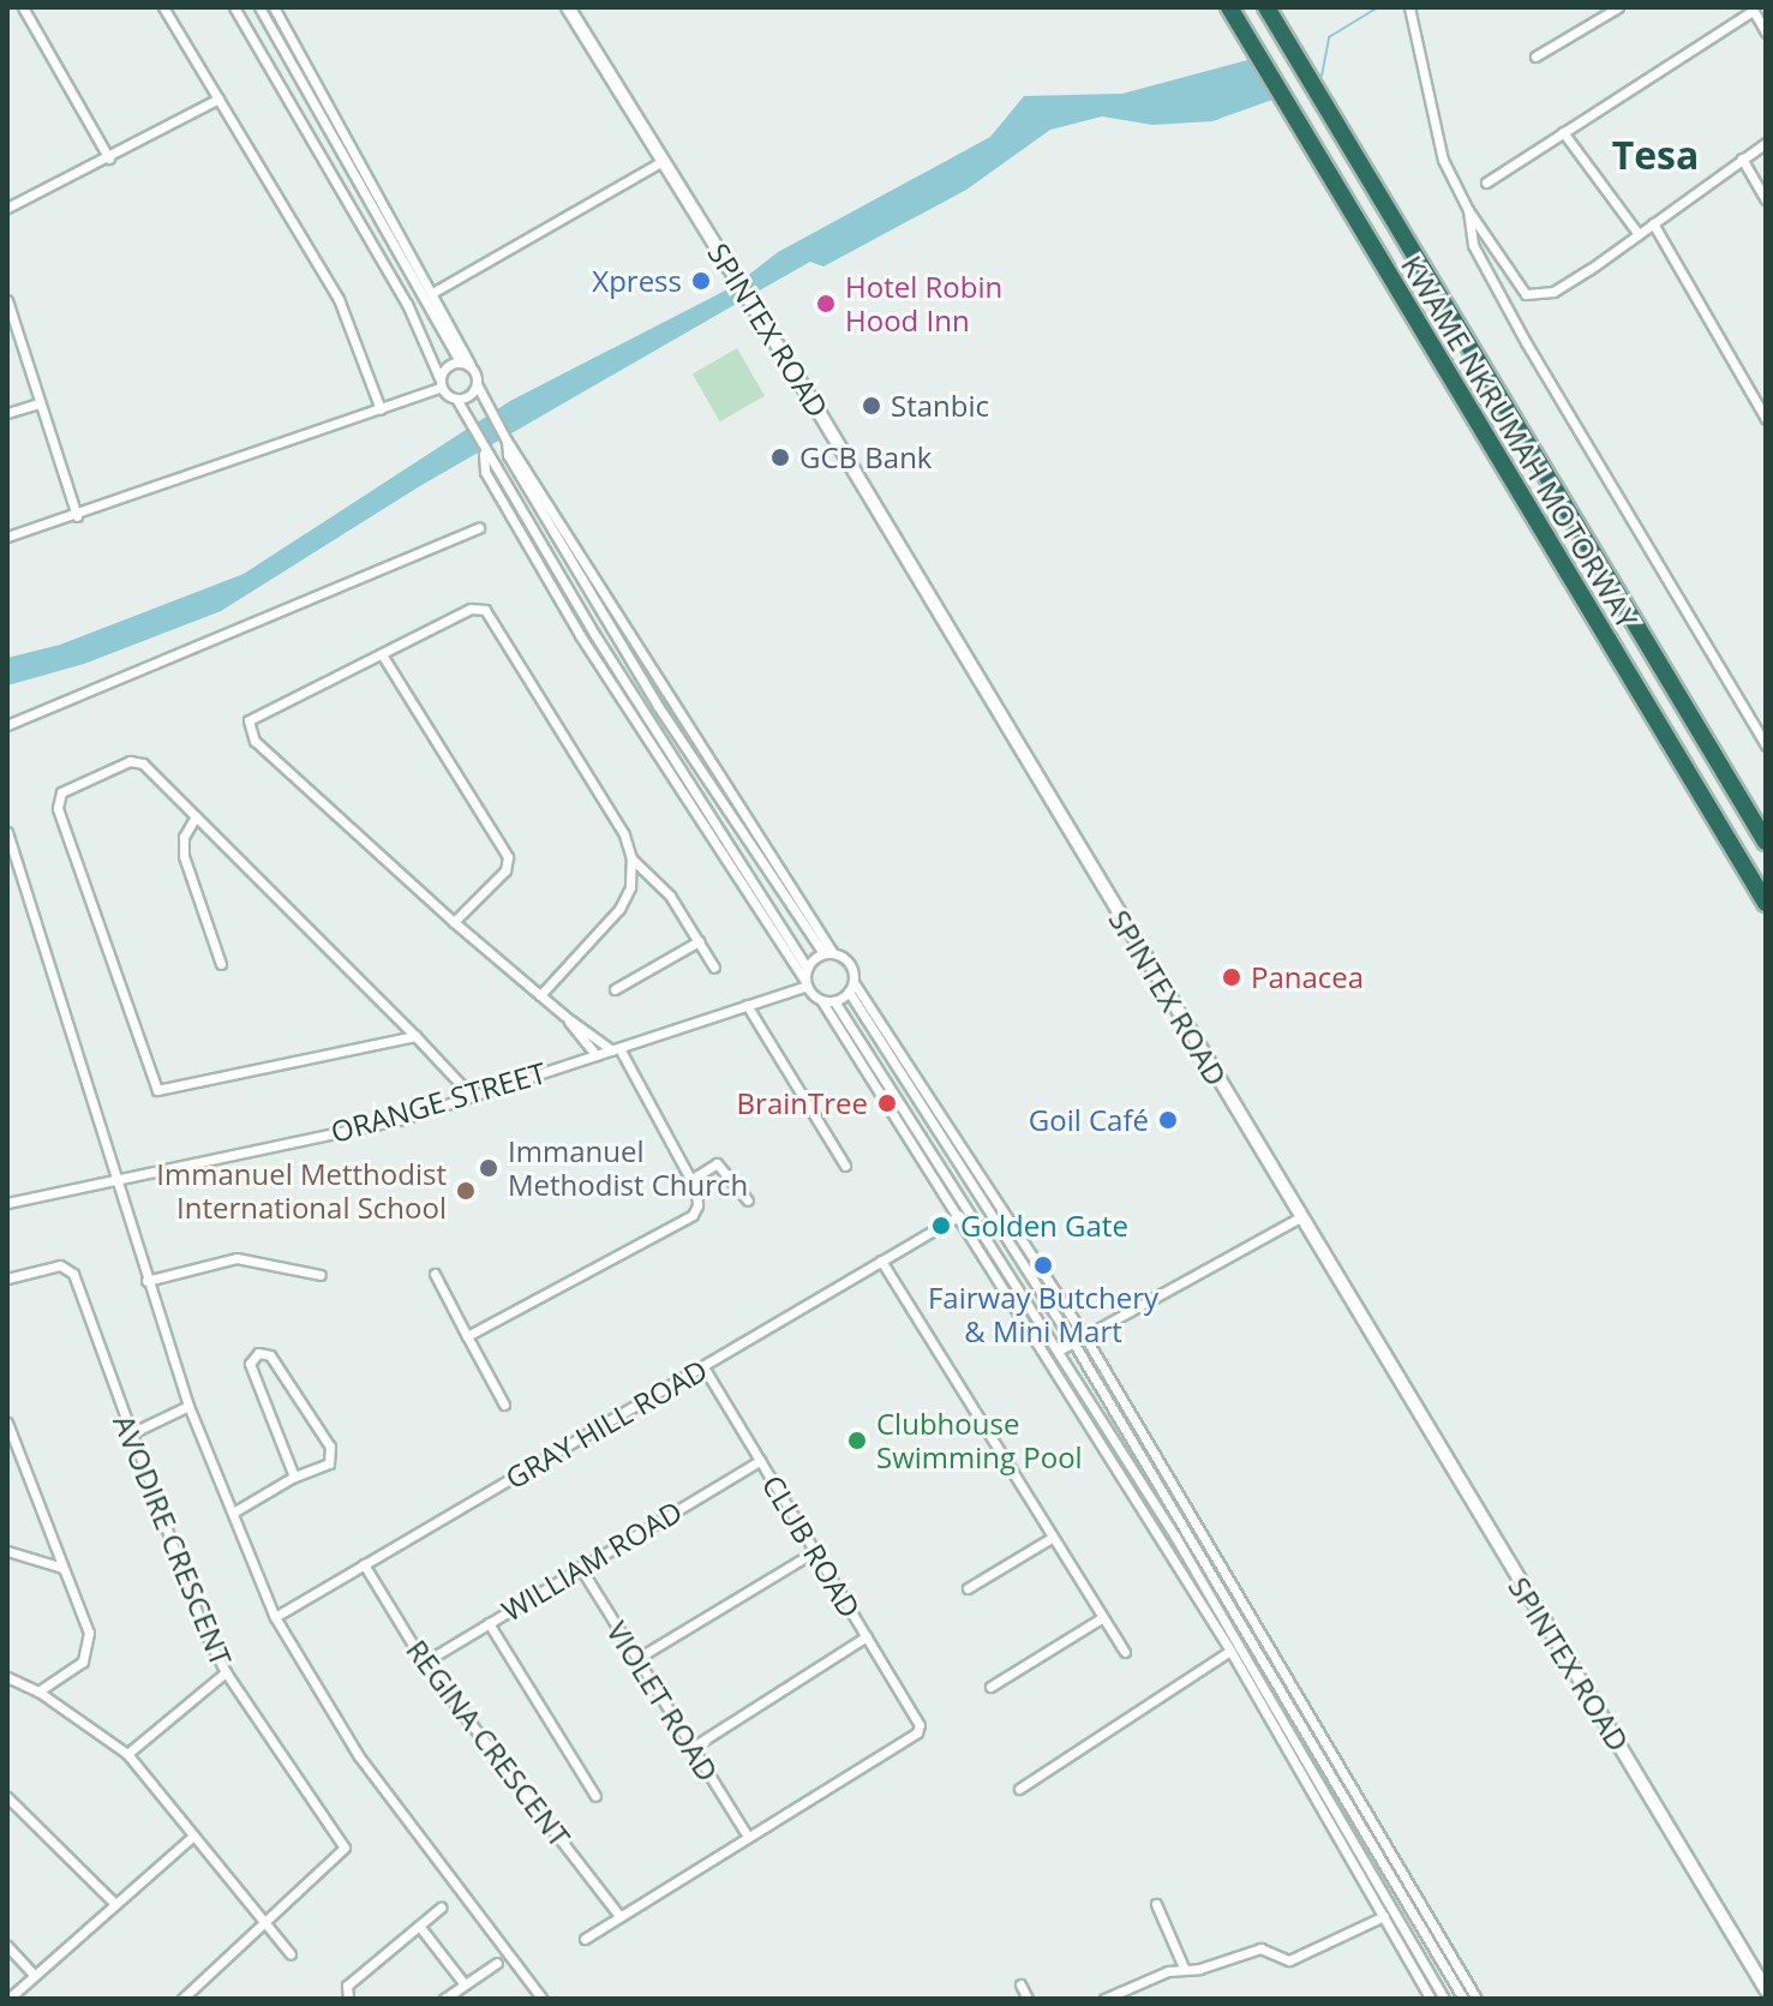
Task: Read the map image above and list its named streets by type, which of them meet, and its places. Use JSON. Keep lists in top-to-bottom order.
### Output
{
  "streets": {
    "highway": ["KWAME NKRUMAH MOTORWAY"],
    "main road": ["SPINTEX ROAD"],
    "street": [
      "ORANGE STREET",
      "GRAY HILL ROAD",
      "AVODIRE CRESCENT",
      "CLUB ROAD",
      "WILLIAM ROAD",
      "VIOLET ROAD",
      "REGINA CRESCENT"
    ]
  },
  "crossings": [
    ["GRAY HILL ROAD", "CLUB ROAD"],
    ["GRAY HILL ROAD", "REGINA CRESCENT"],
    ["CLUB ROAD", "WILLIAM ROAD"],
    ["CLUB ROAD", "VIOLET ROAD"],
    ["WILLIAM ROAD", "VIOLET ROAD"],
    ["WILLIAM ROAD", "REGINA CRESCENT"]
  ],
  "districts": ["Tesa"],
  "places": [
    "Xpress",
    "Hotel Robin Hood Inn",
    "Stanbic",
    "GCB Bank",
    "Panacea",
    "BrainTree",
    "Goil Café",
    "Immanuel Methodist Church",
    "Immanuel Metthodist International School",
    "Golden Gate",
    "Fairway Butchery & Mini Mart",
    "Clubhouse Swimming Pool"
  ]
}
